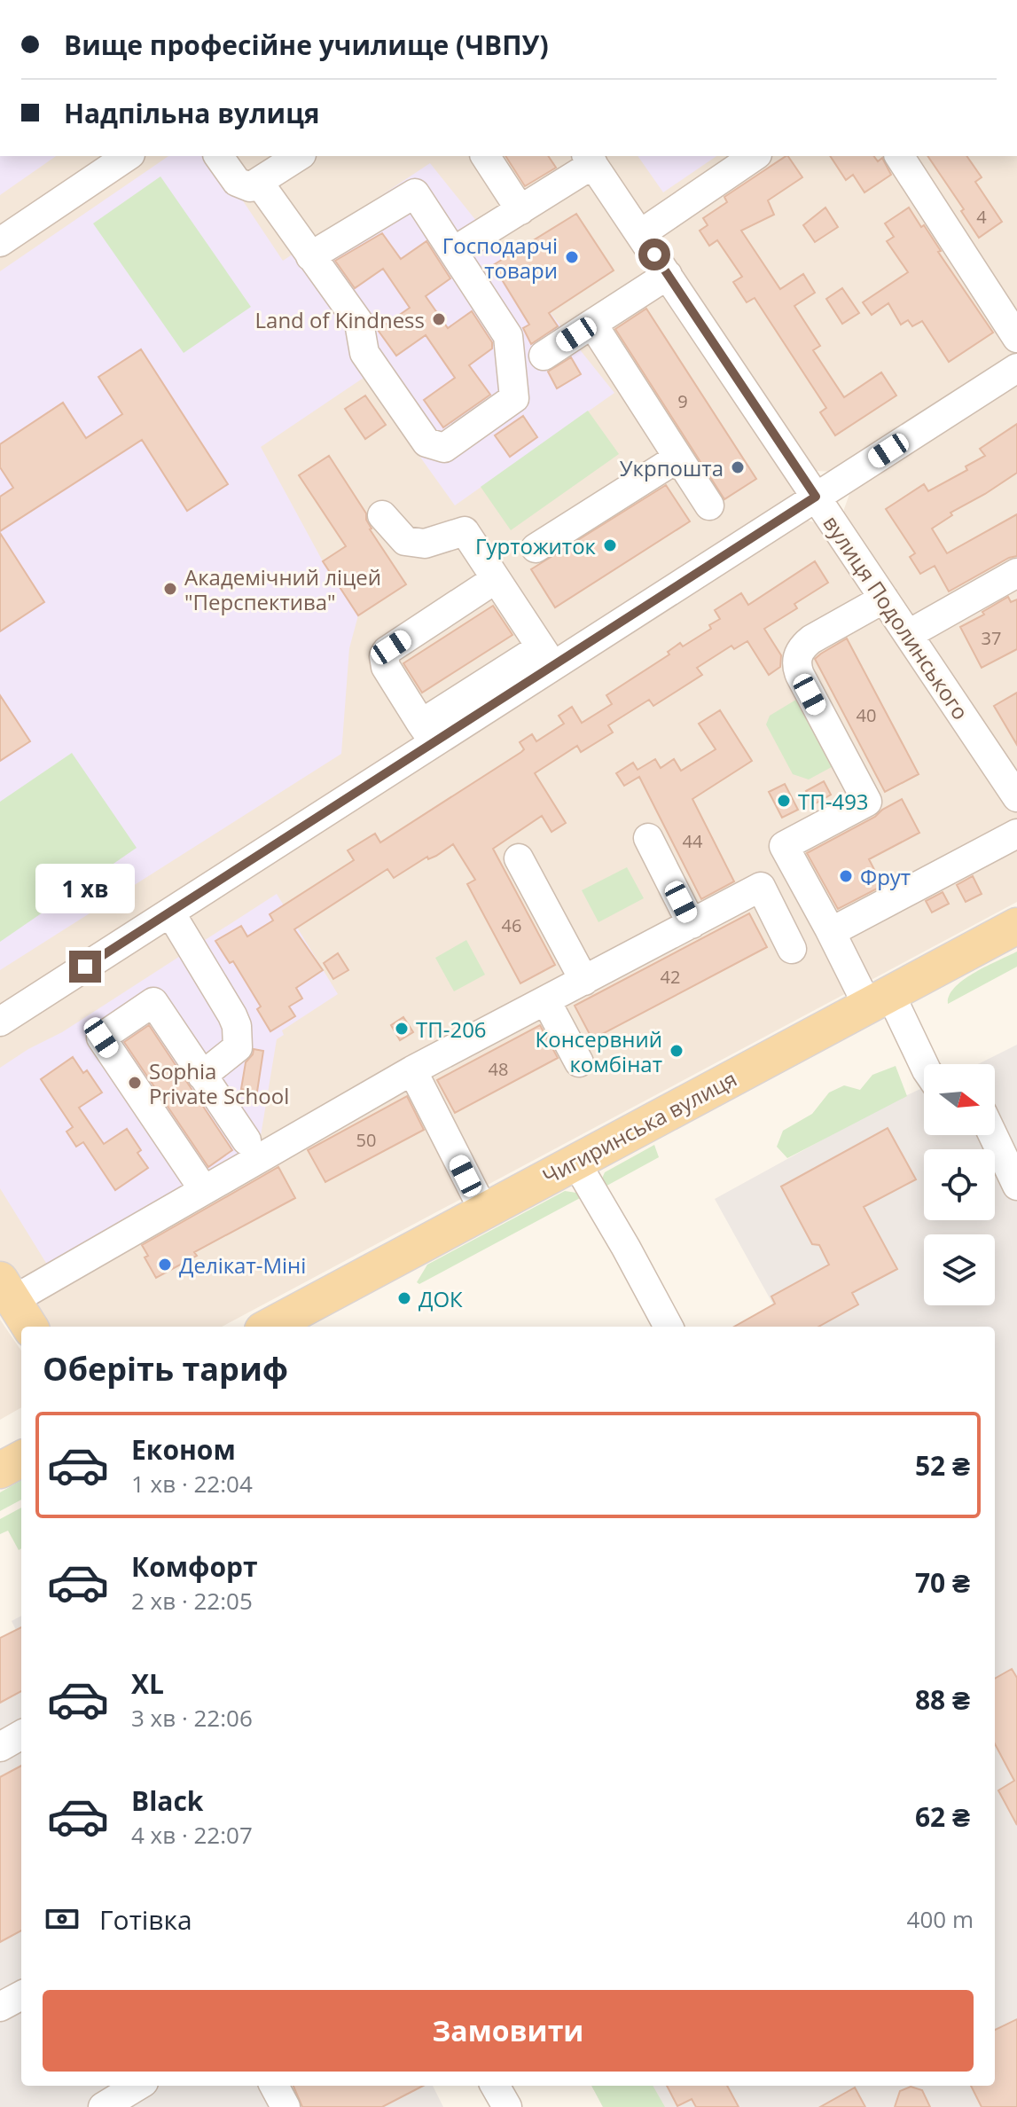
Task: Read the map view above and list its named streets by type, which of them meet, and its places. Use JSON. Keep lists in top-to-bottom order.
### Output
{
  "streets": {
    "main road": ["Чигиринська вулиця"],
    "street": ["вулиця Подолинського"]
  },
  "places": [
    "Господарчі товари",
    "Land of Kindness",
    "Укрпошта",
    "Гуртожиток",
    "Академічний ліцей \"Перспектива\"",
    "ТП-493",
    "Фрут",
    "ТП-206",
    "Консервний комбінат",
    "Sophia Private School",
    "Делікат-Міні",
    "ДОК"
  ],
  "house_numbers": [
    "4",
    "9",
    "37",
    "40",
    "44",
    "46",
    "42",
    "48",
    "50"
  ],
  "north": "right",
  "page": {
    "banner": ["Вище професійне училище (ЧВПУ)", "Надпільна вулиця"],
    "bubble": "1 хв",
    "heading": "Оберіть тариф",
    "list": [
      {
        "name": "Економ",
        "note": "1 хв · 22:04",
        "value": "52 ₴"
      },
      {
        "name": "Комфорт",
        "note": "2 хв · 22:05",
        "value": "70 ₴"
      },
      {
        "name": "XL",
        "note": "3 хв · 22:06",
        "value": "88 ₴"
      },
      {
        "name": "Black",
        "note": "4 хв · 22:07",
        "value": "62 ₴"
      }
    ],
    "pay": ["Готівка", "400 m"],
    "buttons": "Замовити"
  }
}
